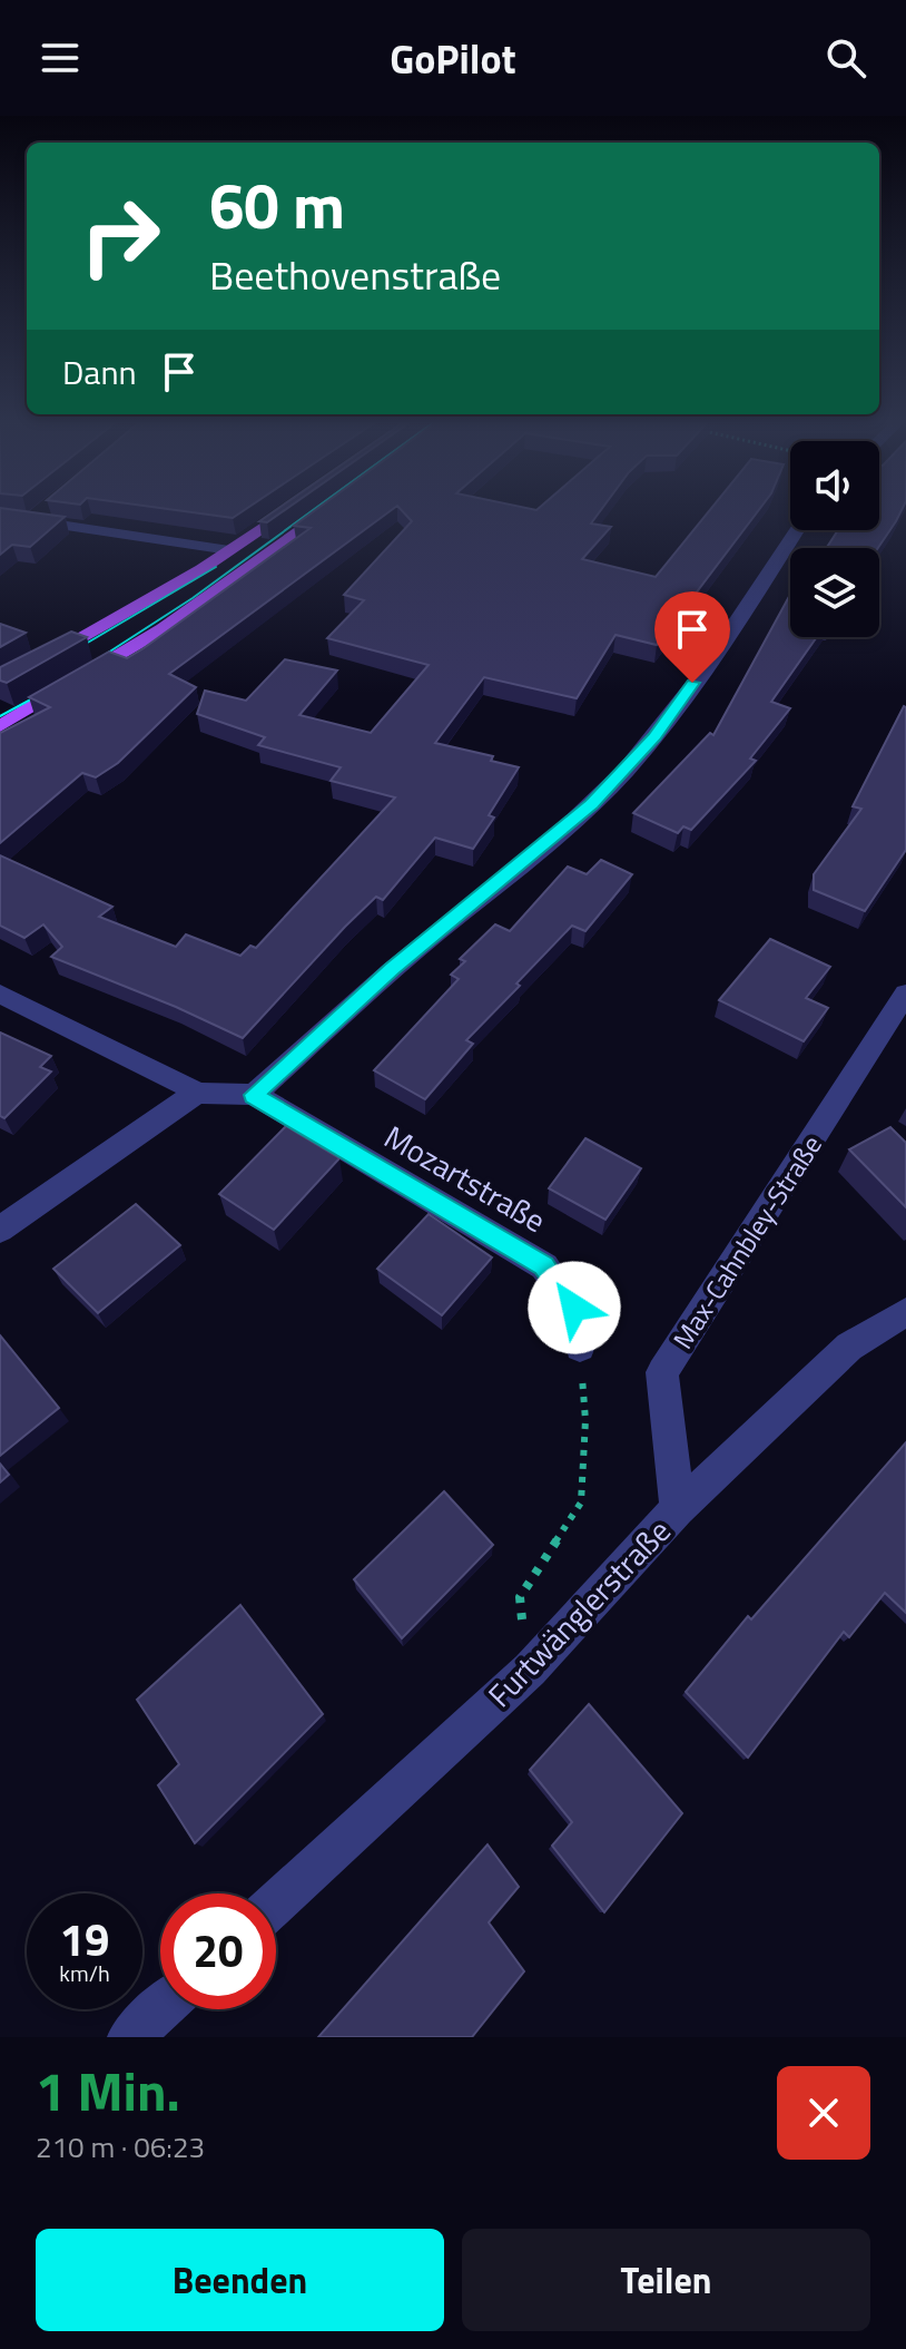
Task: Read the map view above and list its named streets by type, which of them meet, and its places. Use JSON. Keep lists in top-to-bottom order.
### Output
{
  "streets": {
    "street": ["Mozartstraße", "Max-Cahnbley-Straße", "Furtwänglerstraße"]
  },
  "crossings": [
    ["Max-Cahnbley-Straße", "Furtwänglerstraße"]
  ],
  "page": {
    "header": "GoPilot",
    "turn": ["60 m", "Beethovenstraße"],
    "then": "Dann",
    "speed": "19 km/h",
    "limit": "20",
    "heading": ["1 Min.", "210 m · 06:23"],
    "buttons": ["Beenden", "Teilen"]
  }
}
